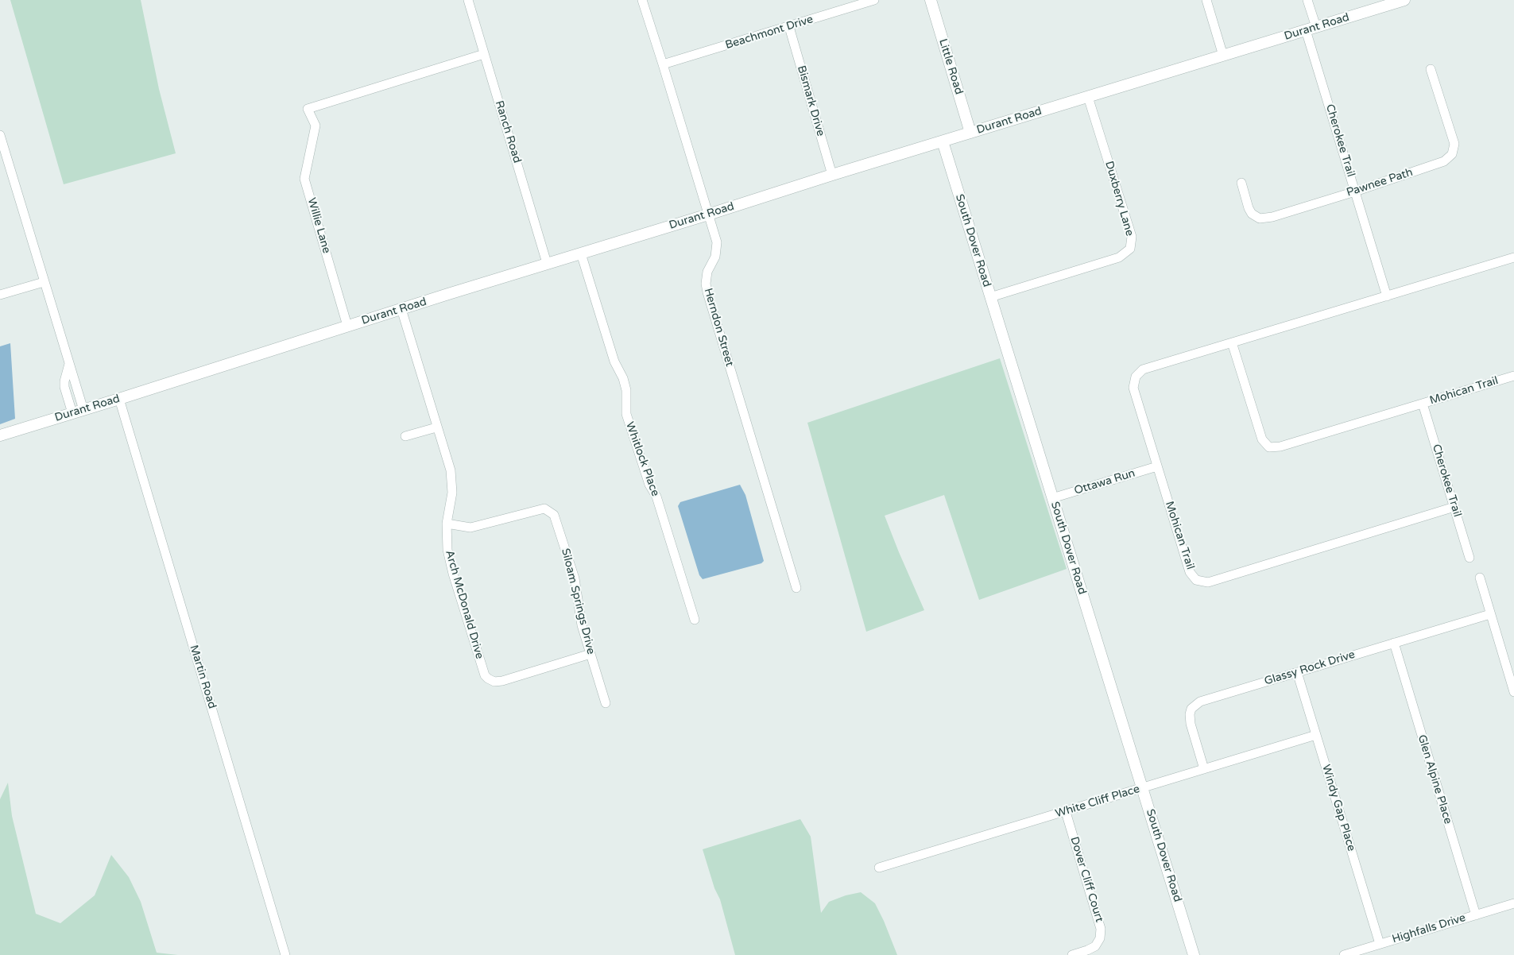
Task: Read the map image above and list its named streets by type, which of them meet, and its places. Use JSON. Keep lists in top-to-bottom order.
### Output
{
  "streets": {
    "street": [
      "Durant Road",
      "Beachmont Drive",
      "Little Road",
      "Bismark Drive",
      "Ranch Road",
      "Cherokee Trail",
      "Pawnee Path",
      "Duxberry Lane",
      "Willie Lane",
      "South Dover Road",
      "Herndon Street",
      "Mohican Trail",
      "Whitlock Place",
      "Ottawa Run",
      "Siloam Springs Drive",
      "Arch McDonald Drive",
      "Glassy Rock Drive",
      "Martin Road",
      "Glen Alpine Place",
      "White Cliff Place",
      "Windy Gap Place",
      "Dover Cliff Court",
      "Highfalls Drive"
    ]
  },
  "crossings": [
    ["Durant Road", "Little Road"],
    ["Durant Road", "Bismark Drive"],
    ["Durant Road", "Ranch Road"],
    ["Durant Road", "Cherokee Trail"],
    ["Durant Road", "Duxberry Lane"],
    ["Durant Road", "Willie Lane"],
    ["Durant Road", "South Dover Road"],
    ["Durant Road", "Herndon Street"],
    ["Durant Road", "Whitlock Place"],
    ["Durant Road", "Arch McDonald Drive"],
    ["Durant Road", "Martin Road"],
    ["Beachmont Drive", "Bismark Drive"],
    ["Beachmont Drive", "Herndon Street"],
    ["Ranch Road", "Willie Lane"],
    ["Cherokee Trail", "Pawnee Path"],
    ["Cherokee Trail", "Mohican Trail"],
    ["Duxberry Lane", "South Dover Road"],
    ["South Dover Road", "Ottawa Run"],
    ["South Dover Road", "White Cliff Place"],
    ["Mohican Trail", "Ottawa Run"],
    ["Siloam Springs Drive", "Arch McDonald Drive"],
    ["Glassy Rock Drive", "Glen Alpine Place"],
    ["Glassy Rock Drive", "White Cliff Place"],
    ["Glassy Rock Drive", "Windy Gap Place"],
    ["Glen Alpine Place", "Highfalls Drive"],
    ["White Cliff Place", "Windy Gap Place"],
    ["White Cliff Place", "Dover Cliff Court"],
    ["Windy Gap Place", "Highfalls Drive"]
  ]
}
